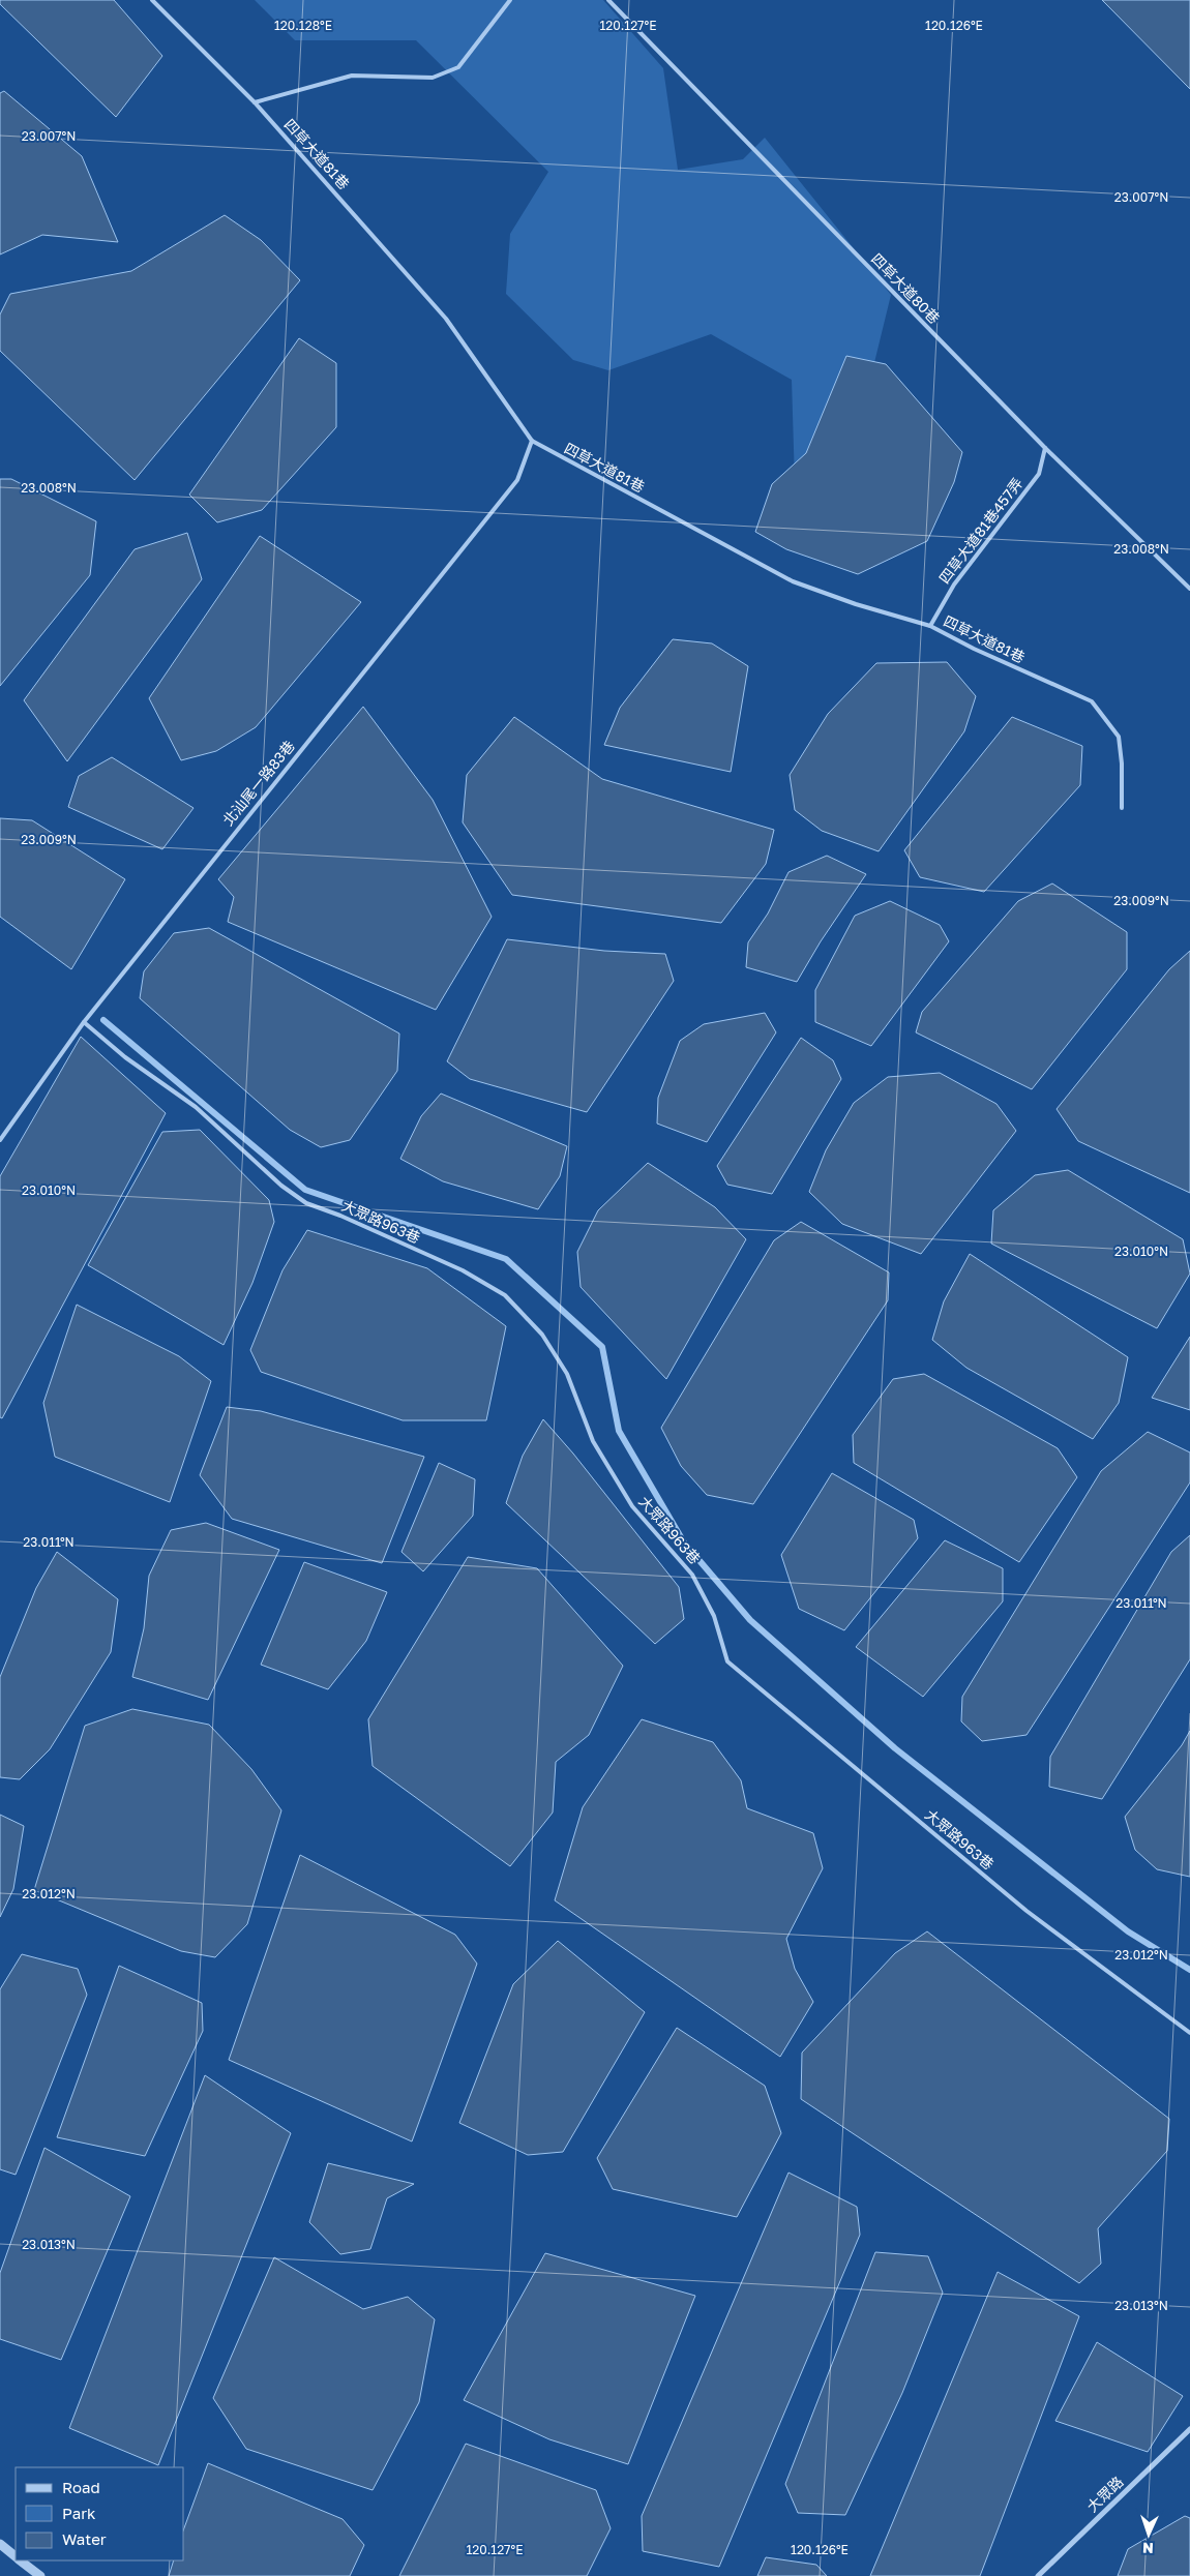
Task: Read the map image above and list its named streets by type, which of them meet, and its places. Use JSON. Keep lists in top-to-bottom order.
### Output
{
  "streets": {
    "street": ["大眾路"],
    "lane": [
      "四草大道81巷",
      "四草大道80巷",
      "四草大道81巷457弄",
      "北汕尾一路83巷",
      "大眾路963巷"
    ]
  },
  "crossings": [
    ["四草大道81巷", "四草大道81巷457弄"],
    ["四草大道81巷", "北汕尾一路83巷"],
    ["四草大道80巷", "四草大道81巷457弄"],
    ["北汕尾一路83巷", "大眾路963巷"]
  ],
  "legend": ["Road", "Park", "Water"],
  "north": "bottom",
  "coordinates": [
    "120.128°E",
    "120.127°E",
    "120.126°E",
    "23.007°N",
    "23.008°N",
    "23.009°N",
    "23.010°N",
    "23.011°N",
    "23.012°N",
    "23.013°N"
  ]
}
